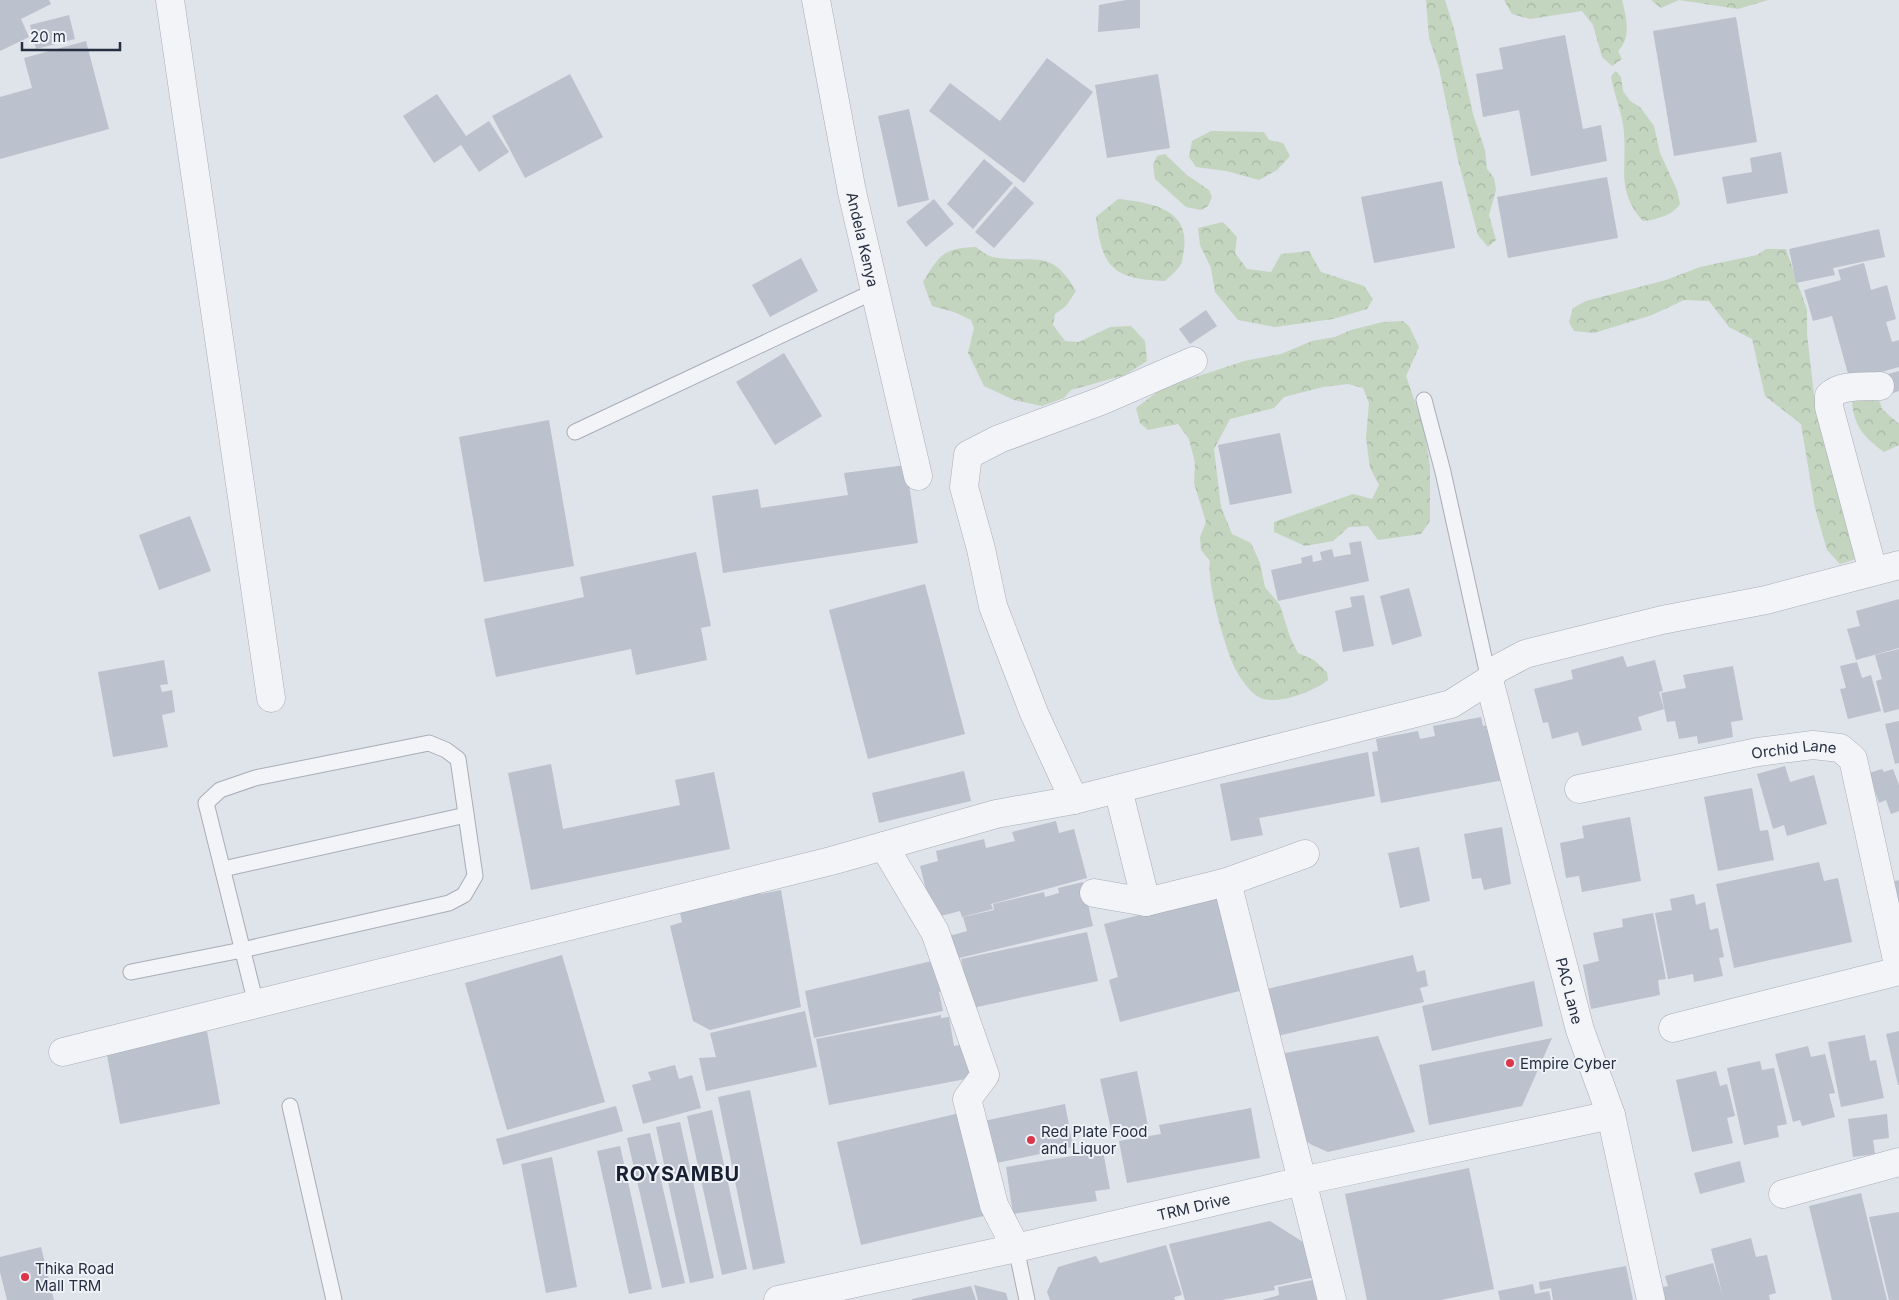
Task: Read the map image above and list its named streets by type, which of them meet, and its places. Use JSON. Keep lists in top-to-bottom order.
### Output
{
  "streets": {
    "street": [
      "Andela Kenya",
      "Orchid Lane",
      "PAC Lane",
      "TRM Drive"
    ]
  },
  "crossings": [
    ["PAC Lane", "TRM Drive"]
  ],
  "districts": ["ROYSAMBU"],
  "places": ["Empire Cyber", "Red Plate Food and Liquor", "Thika Road Mall TRM"],
  "scale_bar": "20 m"
}
